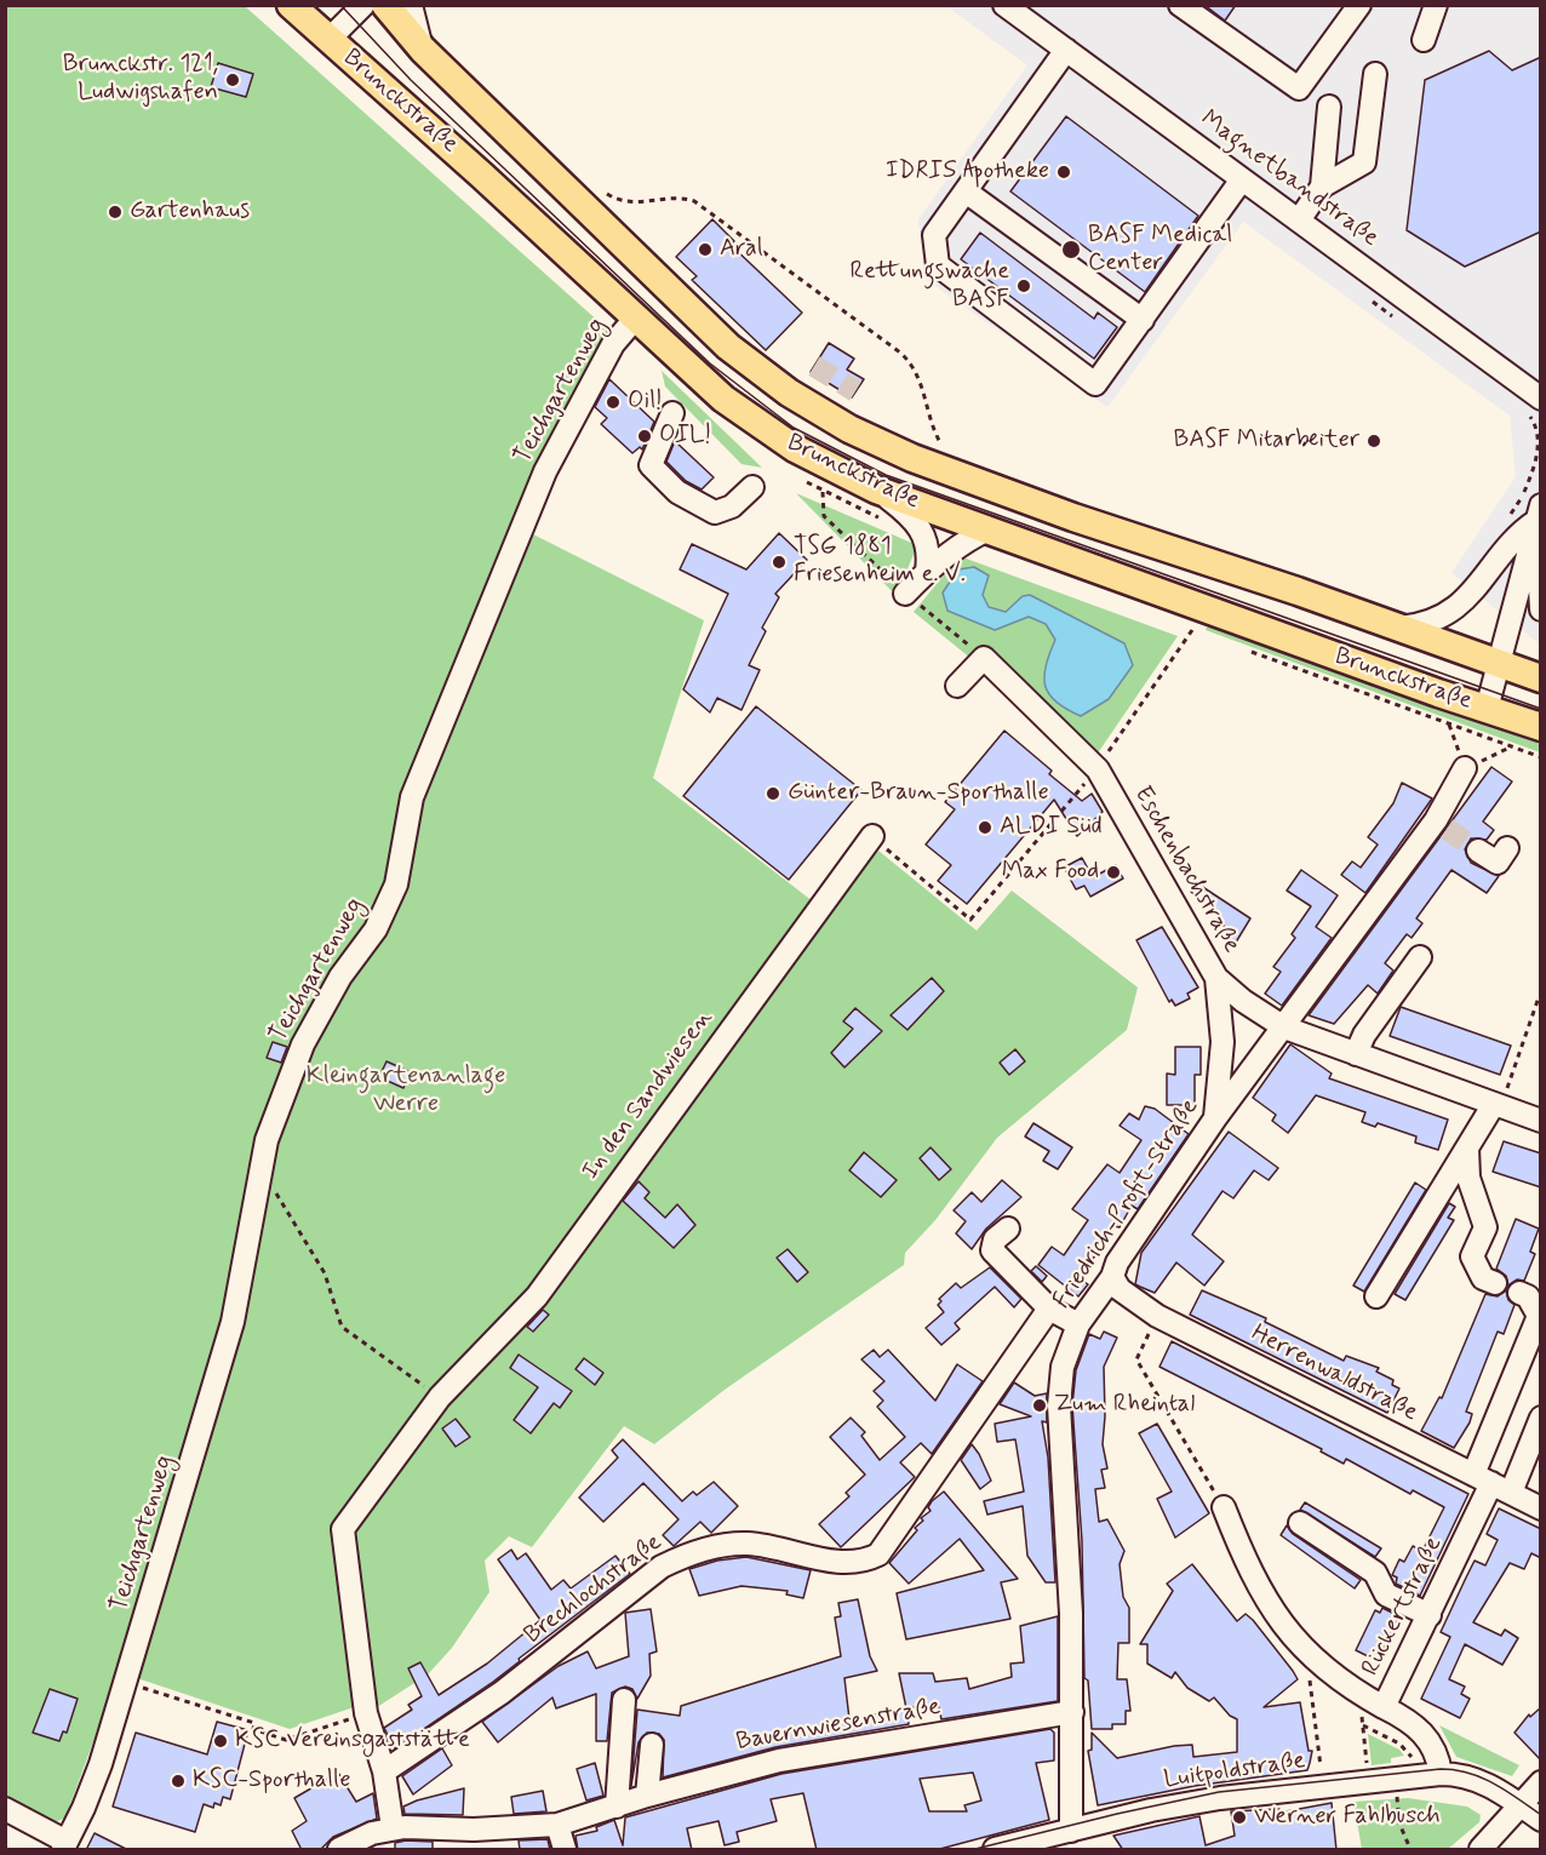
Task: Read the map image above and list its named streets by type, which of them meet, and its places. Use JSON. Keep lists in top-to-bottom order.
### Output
{
  "streets": {
    "main road": ["Brunckstraße"],
    "street": [
      "Magnetbandstraße",
      "Teichgartenweg",
      "Eschenbachstraße",
      "In den Sandwiesen",
      "Friedrich-Profit-Straße",
      "Herrenwaldstraße",
      "Brechlochstraße",
      "Rückertstraße",
      "Bauernwiesenstraße",
      "Luitpoldstraße"
    ]
  },
  "crossings": [
    ["Brunckstraße", "Teichgartenweg"],
    ["Eschenbachstraße", "Friedrich-Profit-Straße"],
    ["In den Sandwiesen", "Brechlochstraße"],
    ["In den Sandwiesen", "Bauernwiesenstraße"],
    ["Friedrich-Profit-Straße", "Herrenwaldstraße"],
    ["Friedrich-Profit-Straße", "Bauernwiesenstraße"],
    ["Friedrich-Profit-Straße", "Luitpoldstraße"],
    ["Herrenwaldstraße", "Rückertstraße"],
    ["Rückertstraße", "Luitpoldstraße"]
  ],
  "parks": ["Kleingartenanlage Werre"],
  "places": [
    "Brunckstr. 121, Ludwigshafen",
    "IDRIS Apotheke",
    "Gartenhaus",
    "Aral",
    "BASF Medical Center",
    "Rettungswache BASF",
    "Oil!",
    "OIL!",
    "BASF Mitarbeiter",
    "TSG 1881 Friesenheim e. V.",
    "Günter-Braun-Sporthalle",
    "ALDI Süd",
    "Max Food",
    "Zum Rheintal",
    "KSC Vereinsgaststätte",
    "KSC-Sporthalle",
    "Werner Fahlbusch"
  ]
}
